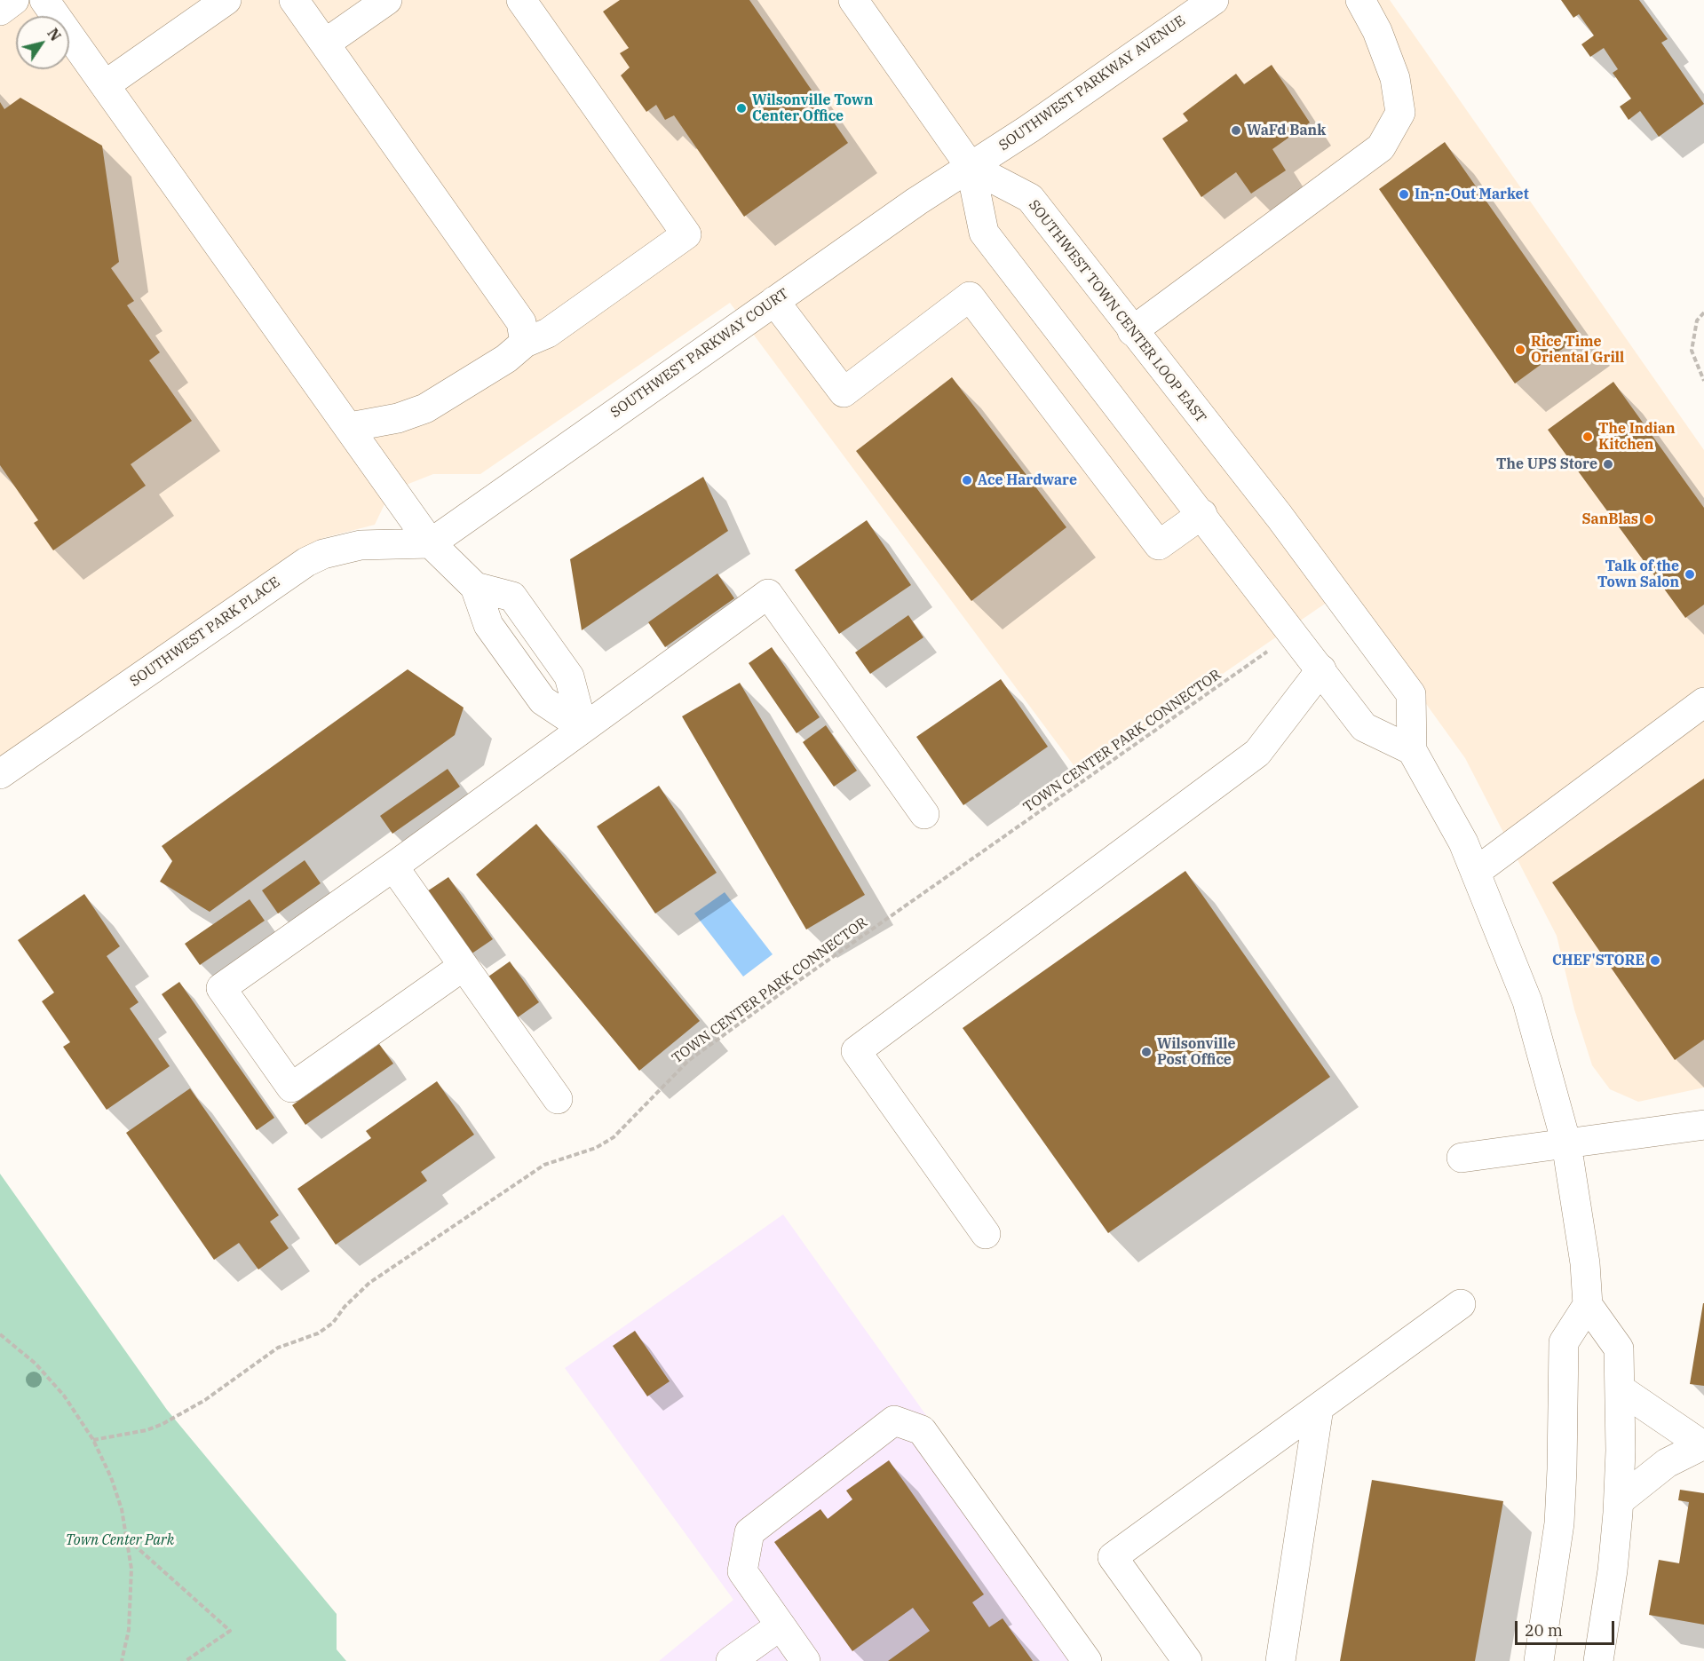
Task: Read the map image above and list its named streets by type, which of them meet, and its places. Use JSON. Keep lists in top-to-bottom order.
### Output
{
  "streets": {
    "main road": [
      "SOUTHWEST PARKWAY AVENUE",
      "SOUTHWEST TOWN CENTER LOOP EAST",
      "SOUTHWEST PARKWAY COURT",
      "SOUTHWEST PARK PLACE"
    ],
    "path": ["TOWN CENTER PARK CONNECTOR"]
  },
  "crossings": [
    ["SOUTHWEST PARKWAY AVENUE", "SOUTHWEST TOWN CENTER LOOP EAST"],
    ["SOUTHWEST PARKWAY AVENUE", "SOUTHWEST PARKWAY COURT"],
    ["SOUTHWEST TOWN CENTER LOOP EAST", "SOUTHWEST PARKWAY COURT"],
    ["SOUTHWEST PARKWAY COURT", "SOUTHWEST PARK PLACE"]
  ],
  "parks": ["Town Center Park"],
  "places": [
    "Wilsonville Town Center Office",
    "WaFd Bank",
    "In-n-Out Market",
    "Rice Time Oriental Grill",
    "The Indian Kitchen",
    "The UPS Store",
    "Ace Hardware",
    "SanBlas",
    "Talk of the Town Salon",
    "CHEF'STORE",
    "Wilsonville Post Office"
  ],
  "scale_bar": "20 m",
  "north": "top right"
}
